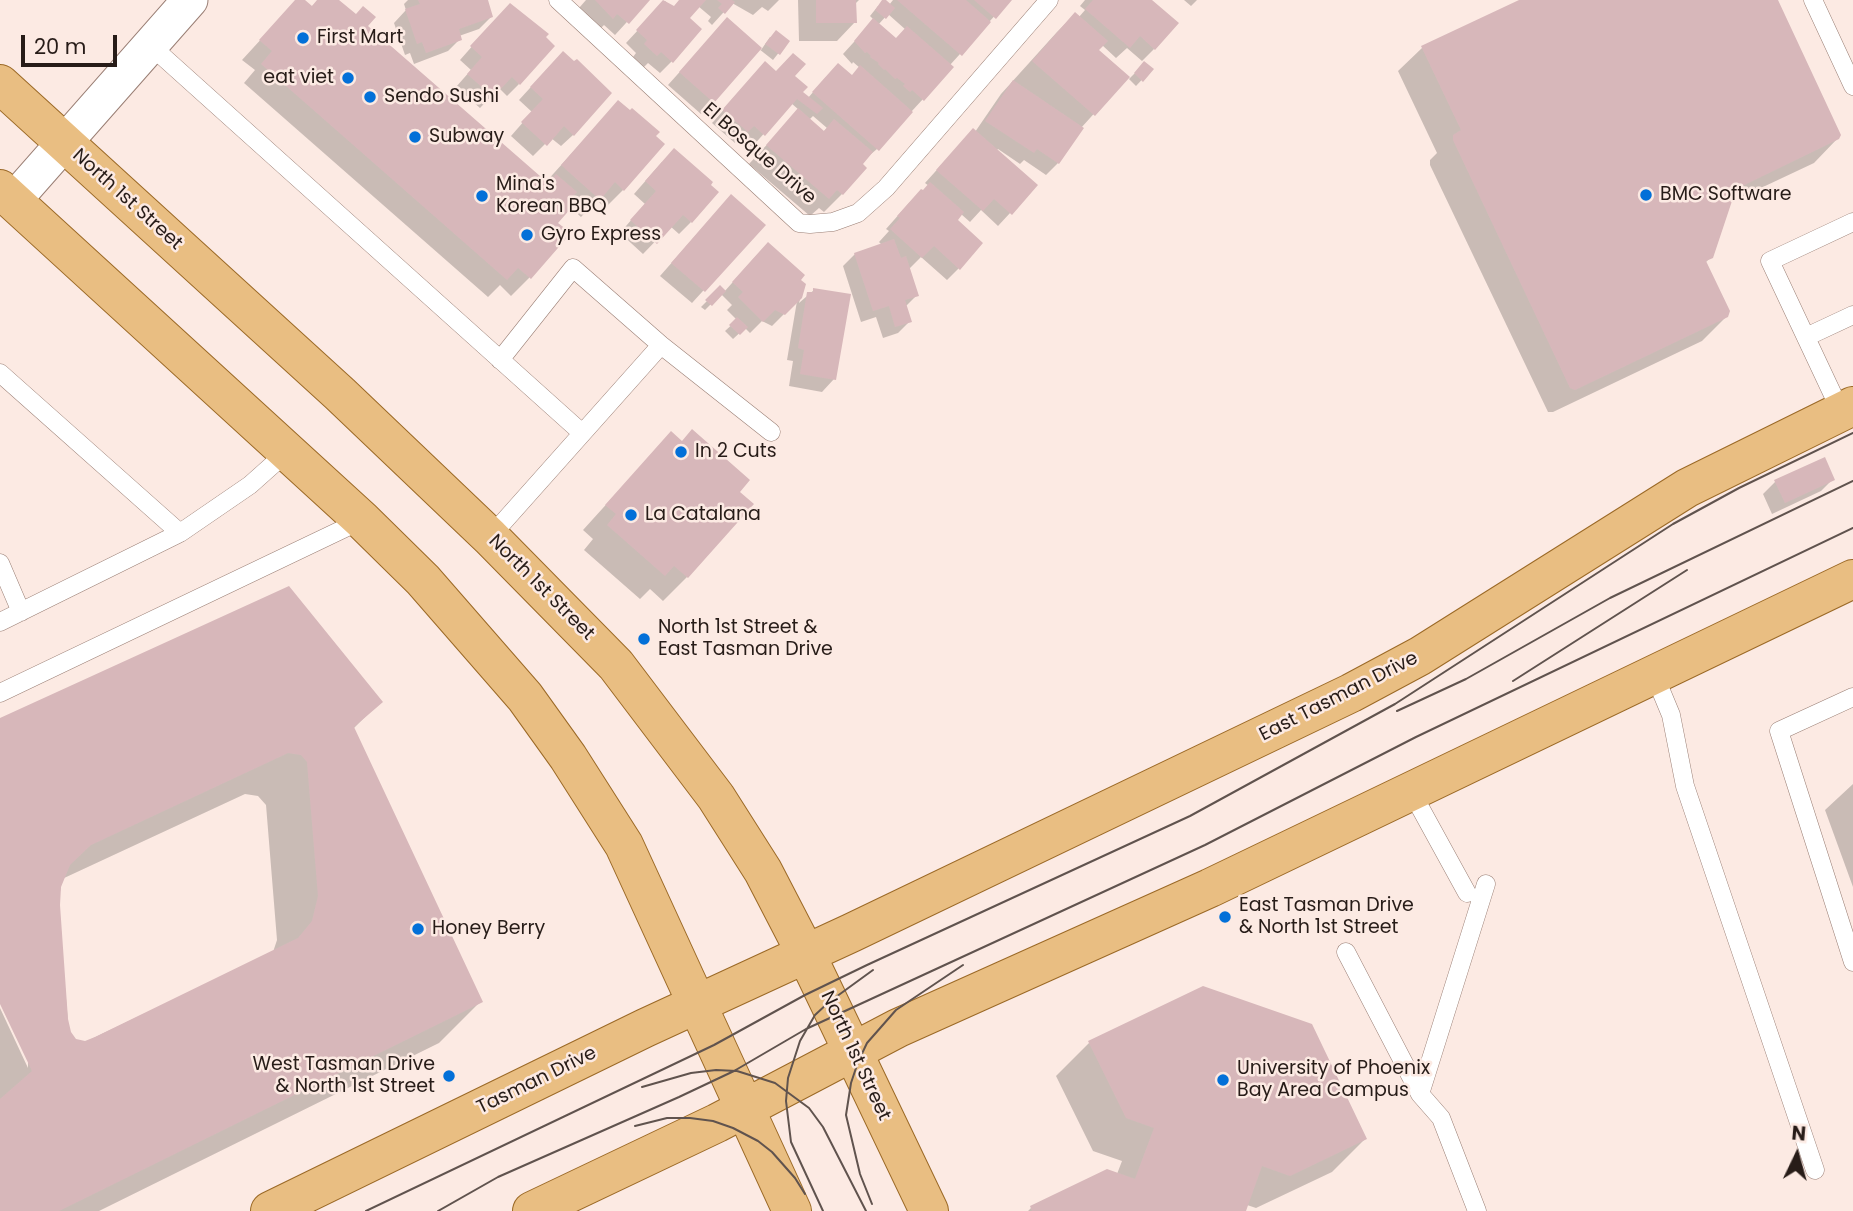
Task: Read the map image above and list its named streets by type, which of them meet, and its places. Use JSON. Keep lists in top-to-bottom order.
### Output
{
  "streets": {
    "main road": ["North 1st Street", "East Tasman Drive", "Tasman Drive"],
    "lane": ["El Bosque Drive"]
  },
  "crossings": [
    ["North 1st Street", "East Tasman Drive"],
    ["North 1st Street", "Tasman Drive"],
    ["East Tasman Drive", "Tasman Drive"]
  ],
  "places": [
    "First Mart",
    "eat viet",
    "Sendo Sushi",
    "Subway",
    "BMC Software",
    "Mina's Korean BBQ",
    "Gyro Express",
    "In 2 Cuts",
    "La Catalana",
    "North 1st Street & East Tasman Drive",
    "East Tasman Drive & North 1st Street",
    "Honey Berry",
    "West Tasman Drive & North 1st Street",
    "University of Phoenix Bay Area Campus"
  ],
  "scale_bar": "20 m",
  "north": "top"
}
